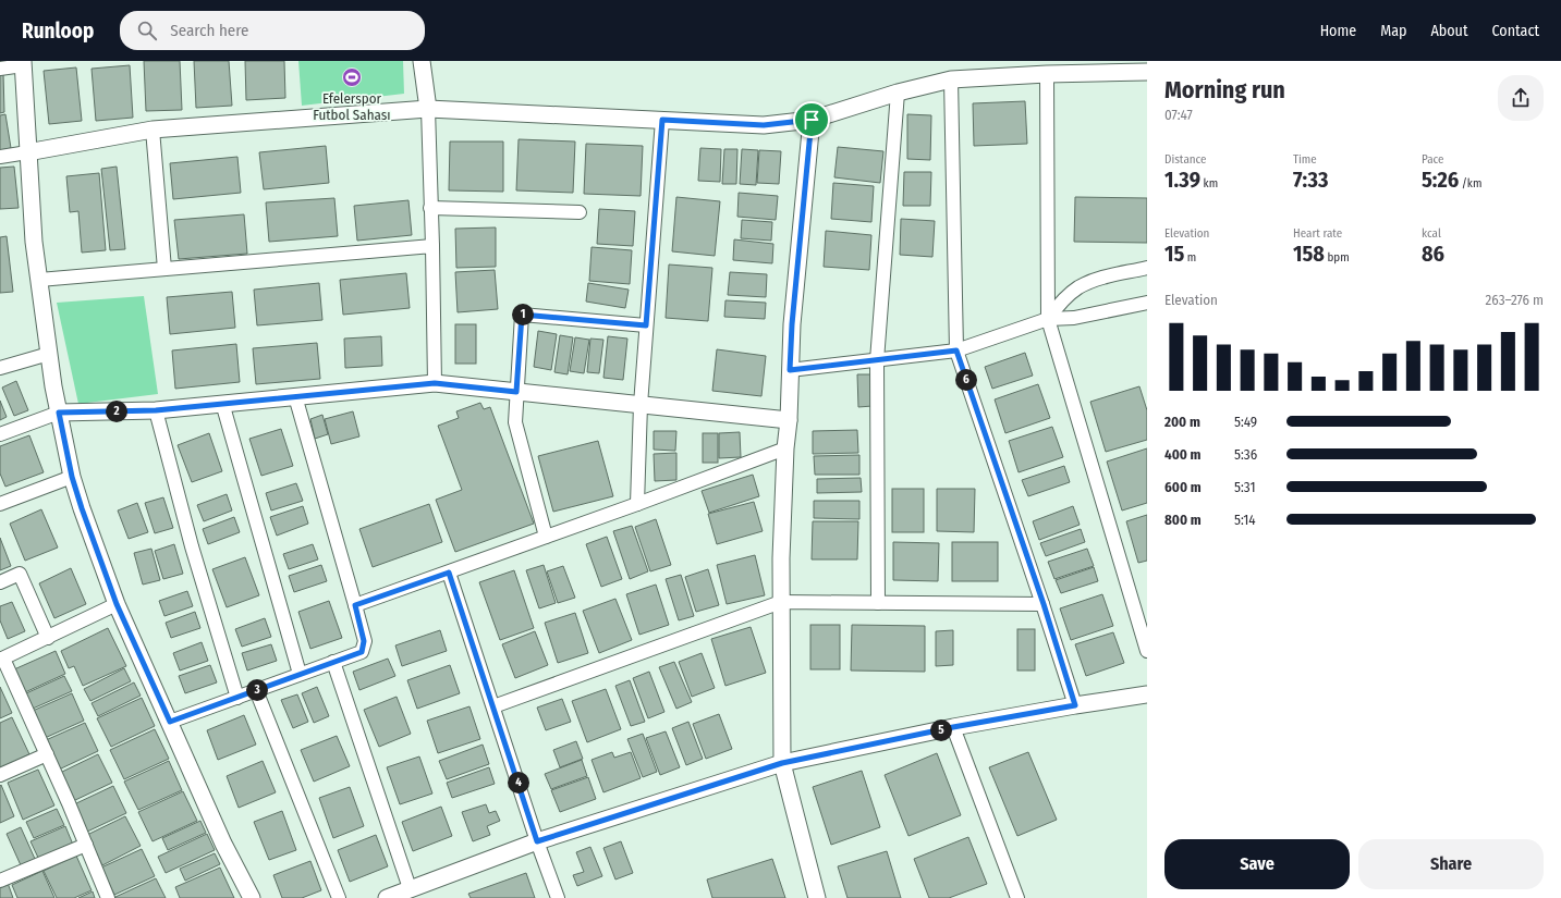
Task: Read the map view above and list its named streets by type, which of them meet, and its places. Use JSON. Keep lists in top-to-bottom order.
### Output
{
  "places": {
    "sports": ["Efelerspor Futbol Sahası"]
  },
  "page": {
    "header": "Runloop",
    "search": "Search here",
    "nav": [
      "Home",
      "Map",
      "About",
      "Contact"
    ],
    "heading": ["Morning run", "07:47"],
    "stats": [
      ["Distance", "1.39 km"],
      ["Time", "7:33"],
      ["Pace", "5:26 /km"],
      ["Elevation", "15 m"],
      ["Heart rate", "158 bpm"],
      ["kcal", "86"]
    ],
    "chart": ["Elevation", "263–276 m"],
    "pins": [
      "1",
      "6",
      "2",
      "3",
      "5",
      "4"
    ],
    "list": [
      {
        "name": "200 m",
        "note": "5:49"
      },
      {
        "name": "400 m",
        "note": "5:36"
      },
      {
        "name": "600 m",
        "note": "5:31"
      },
      {
        "name": "800 m",
        "note": "5:14"
      }
    ],
    "buttons": ["Save", "Share"]
  }
}
